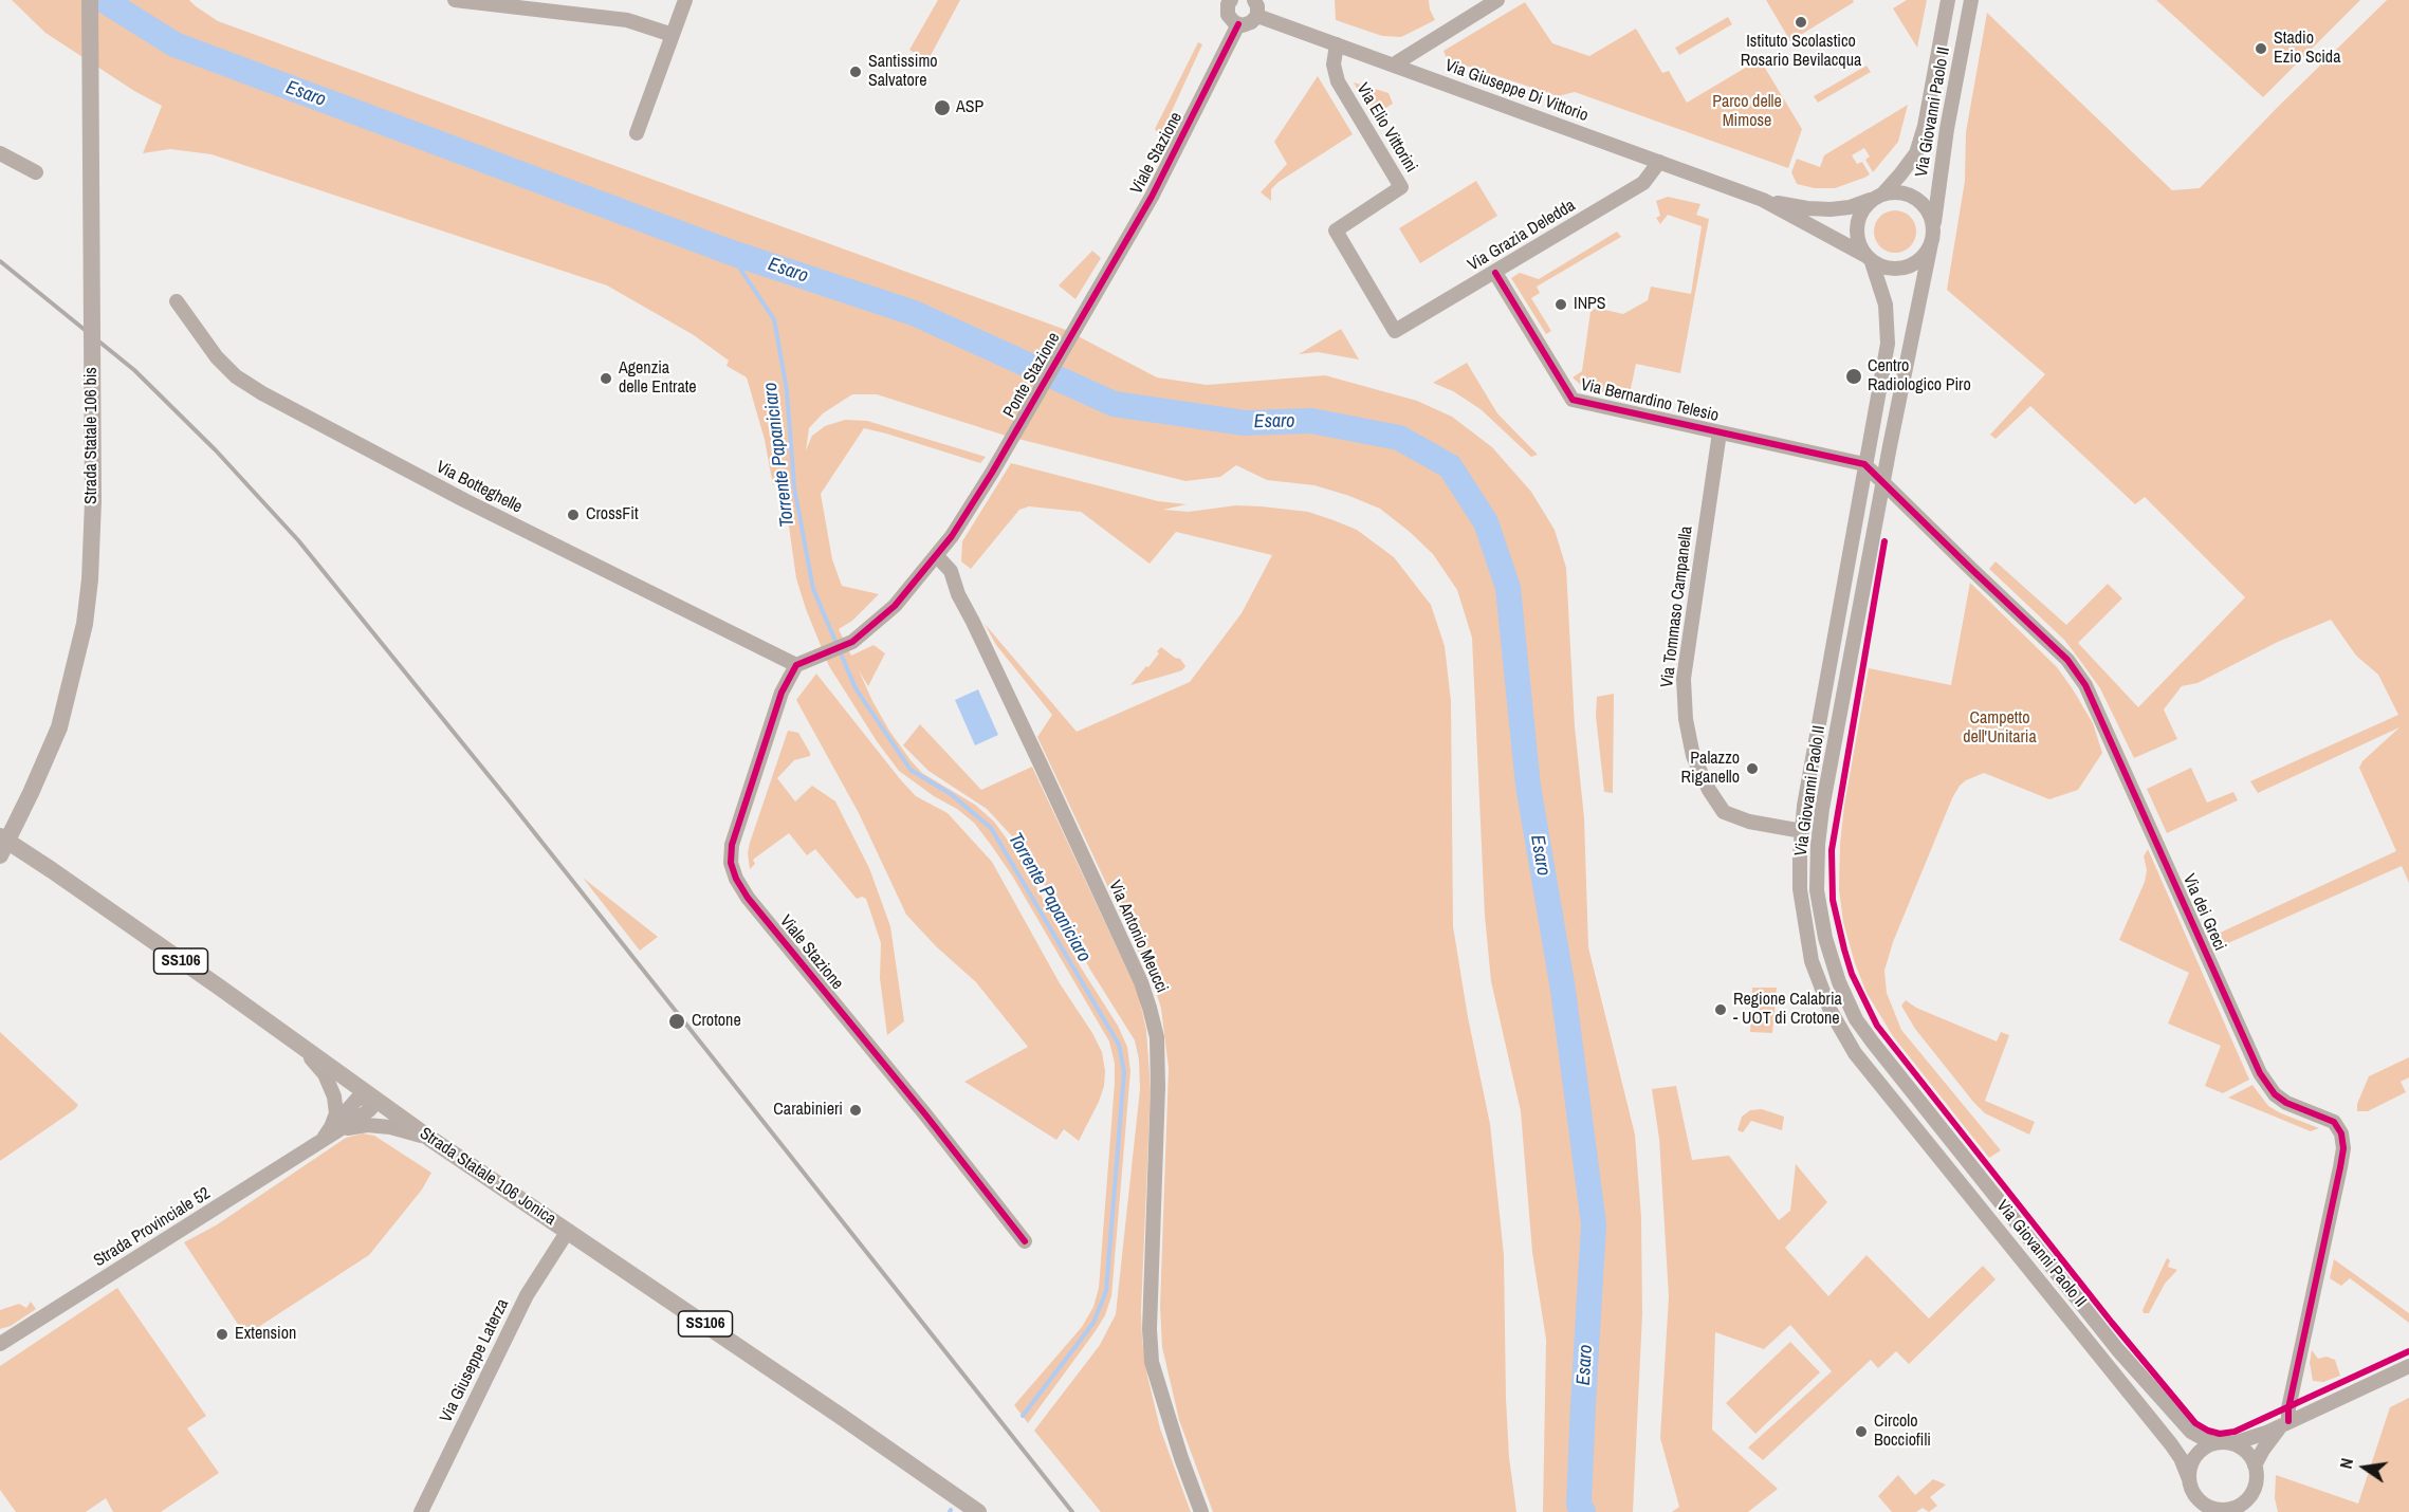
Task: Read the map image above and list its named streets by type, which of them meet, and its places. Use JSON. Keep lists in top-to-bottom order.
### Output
{
  "streets": {
    "main road": ["Strada Statale 106 bis", "SS106", "Strada Statale 106 Jonica"],
    "street": [
      "Via Giuseppe Di Vittorio",
      "Via Giovanni Paolo II",
      "Via Elio Vittorini",
      "Viale Stazione",
      "Via Grazia Deledda",
      "Ponte Stazione",
      "Via Bernardino Telesio",
      "Via Botteghelle",
      "Via Tommaso Campanella",
      "Via dei Greci",
      "Via Antonio Meucci",
      "Strada Provinciale 52",
      "Via Giuseppe Laterza"
    ]
  },
  "crossings": [
    ["Via Giuseppe Di Vittorio", "Via Elio Vittorini"],
    ["Via Giuseppe Di Vittorio", "Via Grazia Deledda"],
    ["Via Giovanni Paolo II", "Via Bernardino Telesio"],
    ["Via Giovanni Paolo II", "Via Tommaso Campanella"],
    ["Via Giovanni Paolo II", "Via dei Greci"],
    ["Via Elio Vittorini", "Via Grazia Deledda"],
    ["Viale Stazione", "Ponte Stazione"],
    ["Viale Stazione", "Via Botteghelle"],
    ["Via Grazia Deledda", "Via Bernardino Telesio"],
    ["Ponte Stazione", "Via Antonio Meucci"],
    ["Via Bernardino Telesio", "Via Tommaso Campanella"],
    ["Via Bernardino Telesio", "Via dei Greci"],
    ["Strada Statale 106 Jonica", "Via Giuseppe Laterza"]
  ],
  "water": ["Esaro", "Torrente Papaniciaro"],
  "parks": ["Parco delle Mimose", "Campetto dell'Unitaria"],
  "places": [
    "Istituto Scolastico Rosario Bevilacqua",
    "Stadio Ezio Scida",
    "Santissimo Salvatore",
    "ASP",
    "INPS",
    "Centro Radiologico Piro",
    "Agenzia delle Entrate",
    "CrossFit",
    "Palazzo Riganello",
    "Regione Calabria - UOT di Crotone",
    "Crotone",
    "Carabinieri",
    "Extension",
    "Circolo Bocciofili"
  ],
  "north": "left"
}
